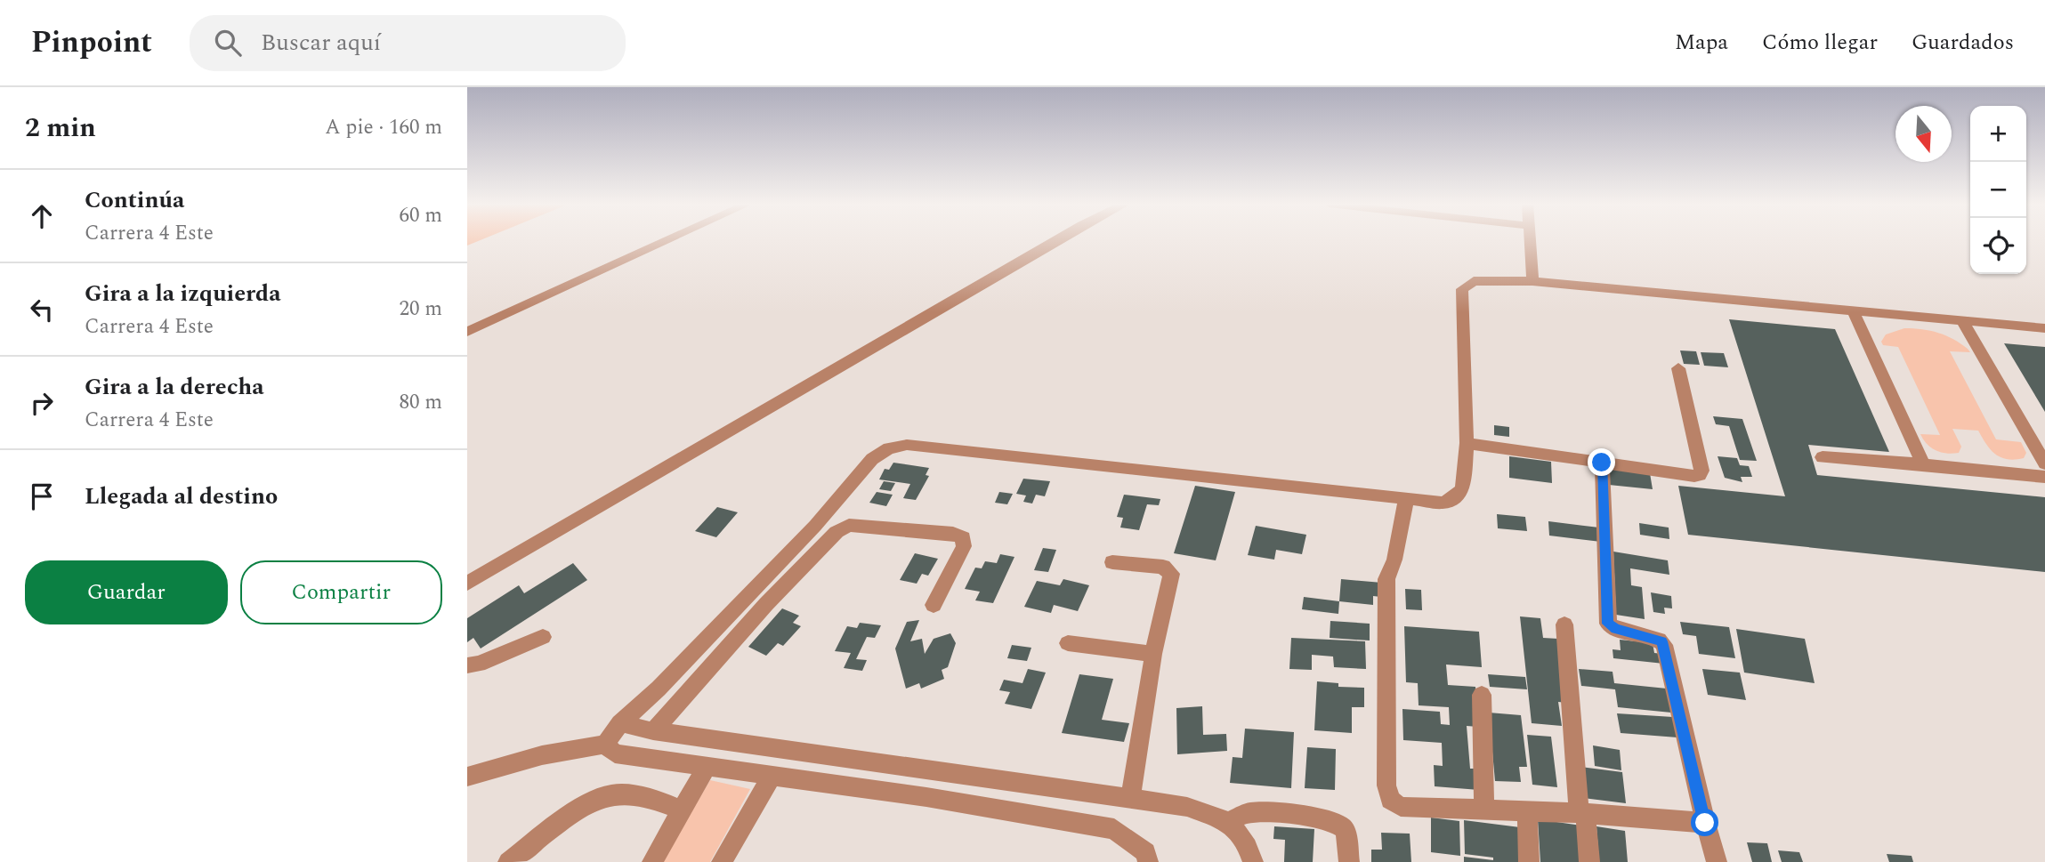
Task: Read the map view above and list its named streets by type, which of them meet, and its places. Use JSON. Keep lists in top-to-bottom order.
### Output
{
  "north": "bottom",
  "page": {
    "header": "Pinpoint",
    "search": "Buscar aquí",
    "nav": ["Mapa", "Cómo llegar", "Guardados"],
    "heading": ["2 min", "A pie · 160 m"],
    "map_buttons": ["+", "−"],
    "list": [
      ["Continúa", "Carrera 4 Este", "60 m"],
      ["Gira a la izquierda", "Carrera 4 Este", "20 m"],
      ["Gira a la derecha", "Carrera 4 Este", "80 m"],
      "Llegada al destino"
    ],
    "buttons": ["Guardar", "Compartir"]
  }
}
